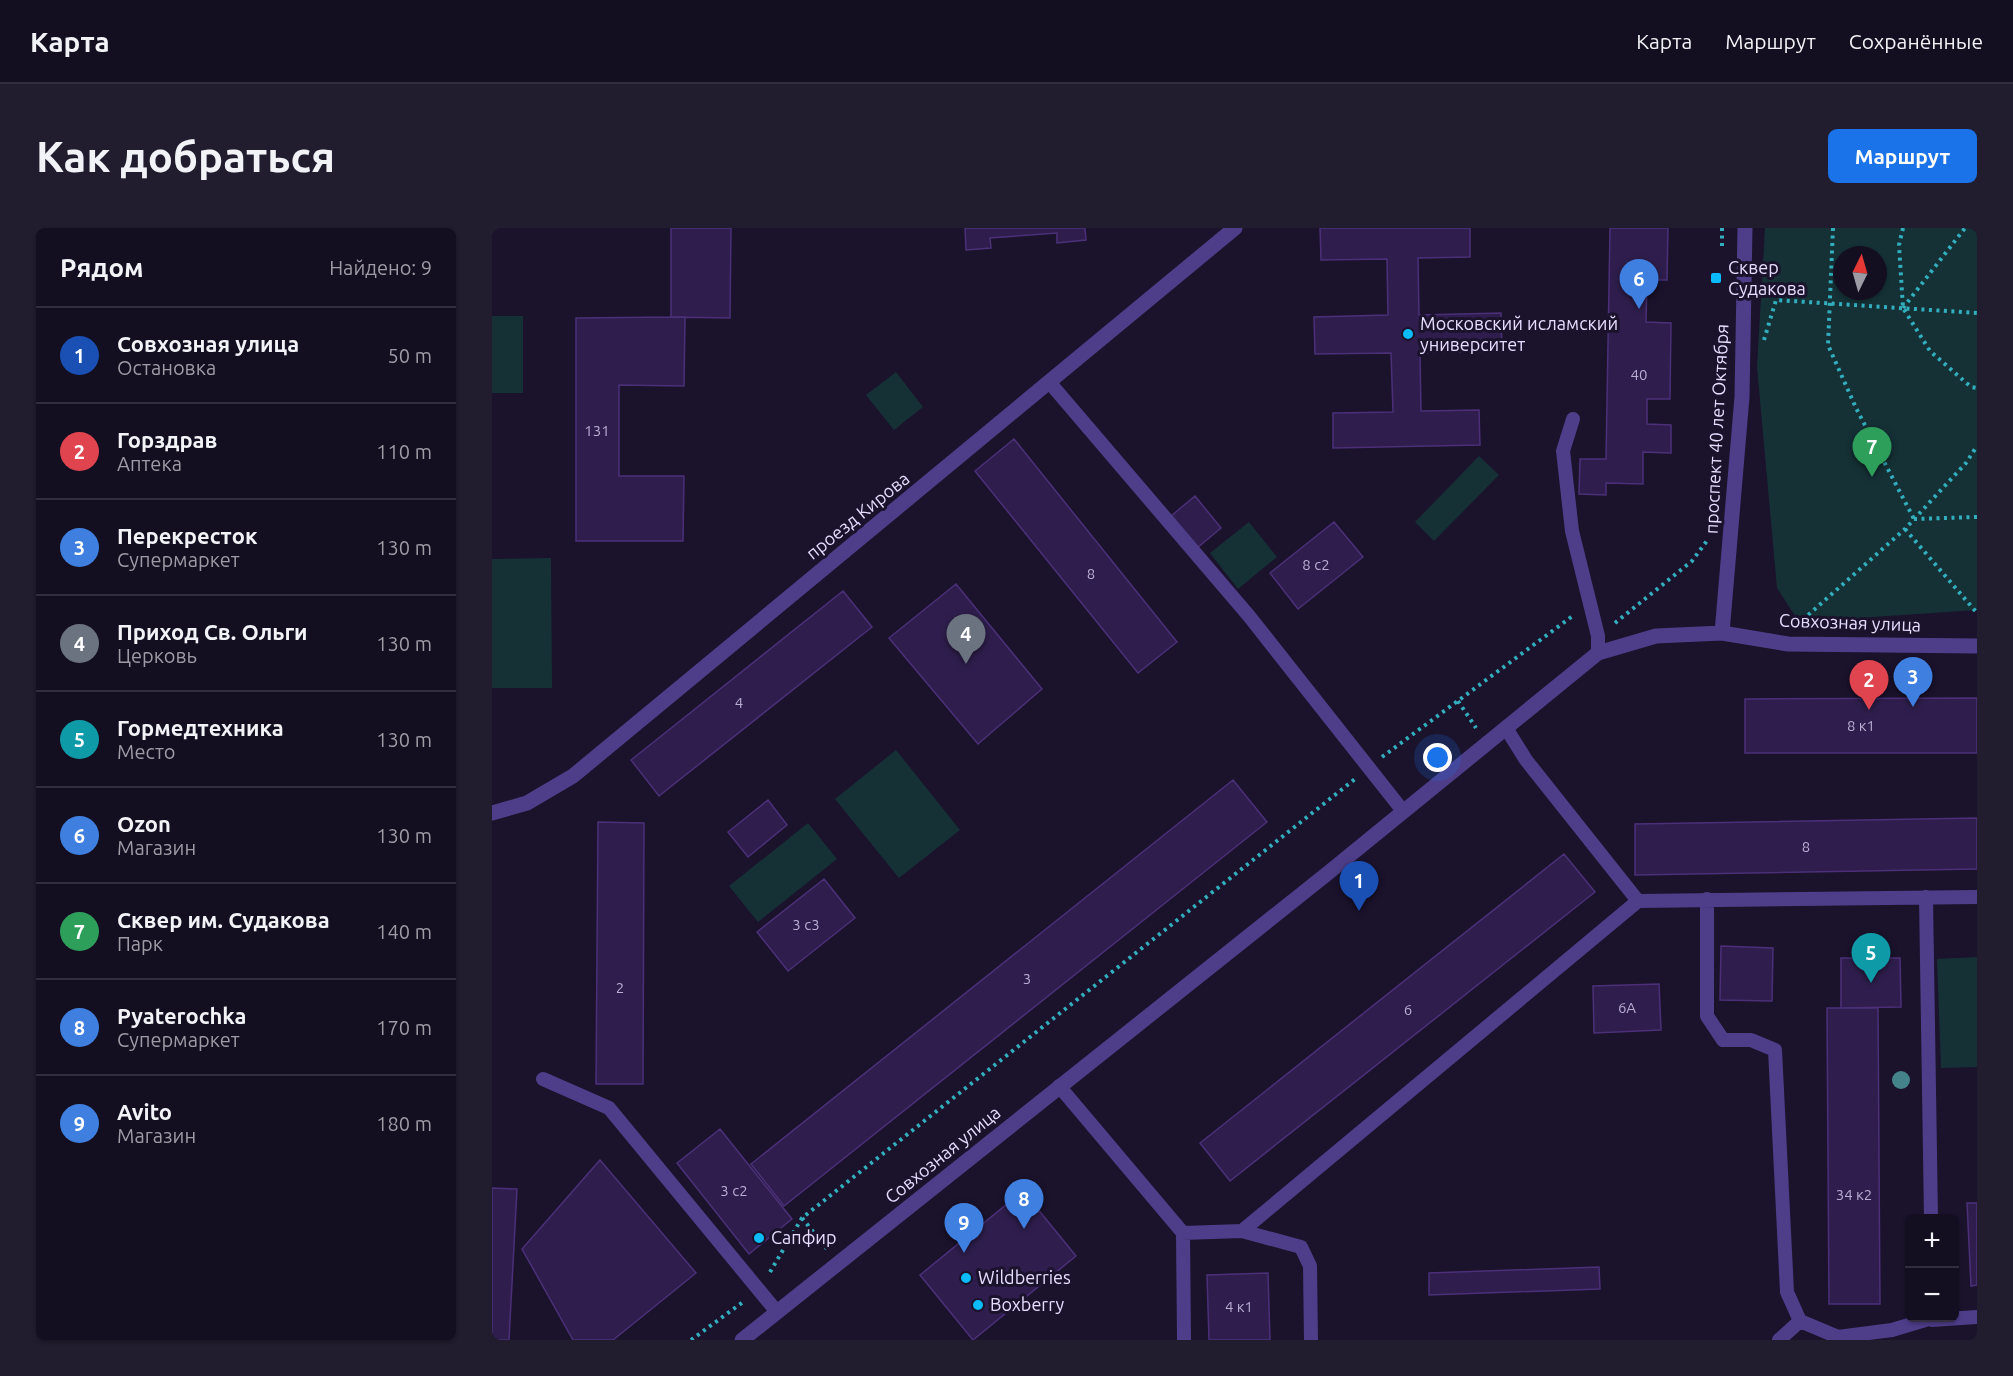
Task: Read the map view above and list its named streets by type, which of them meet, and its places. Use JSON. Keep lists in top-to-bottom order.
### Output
{
  "streets": {
    "street": ["проспект 40 лет Октября", "проезд Кирова", "Совхозная улица"]
  },
  "crossings": [
    ["проспект 40 лет Октября", "Совхозная улица"]
  ],
  "places": {
    "transit": ["Сквер Судакова"],
    "other": [
      "Московский исламский университет",
      "Сапфир",
      "Wildberries",
      "Boxberry"
    ]
  },
  "house_numbers": [
    "40",
    "131",
    "8 с2",
    "8",
    "4",
    "8 к1",
    "8",
    "3 с3",
    "3",
    "2",
    "6А",
    "6",
    "3 с2",
    "34 к2",
    "4 к1"
  ],
  "north": "top",
  "page": {
    "header": "Карта",
    "nav": ["Карта", "Маршрут", "Сохранённые"],
    "buttons": "Маршрут",
    "title": "Как добраться",
    "heading": ["Рядом", "Найдено: 9"],
    "pins": [
      "6",
      "7",
      "4",
      "3",
      "2",
      "1",
      "5",
      "8",
      "9"
    ],
    "list": [
      {
        "mark": "1",
        "name": "Совхозная улица",
        "note": "Остановка",
        "value": "50 m"
      },
      {
        "mark": "2",
        "name": "Горздрав",
        "note": "Аптека",
        "value": "110 m"
      },
      {
        "mark": "3",
        "name": "Перекресток",
        "note": "Супермаркет",
        "value": "130 m"
      },
      {
        "mark": "4",
        "name": "Приход Св. Ольги",
        "note": "Церковь",
        "value": "130 m"
      },
      {
        "mark": "5",
        "name": "Гормедтехника",
        "note": "Место",
        "value": "130 m"
      },
      {
        "mark": "6",
        "name": "Ozon",
        "note": "Магазин",
        "value": "130 m"
      },
      {
        "mark": "7",
        "name": "Сквер им. Судакова",
        "note": "Парк",
        "value": "140 m"
      },
      {
        "mark": "8",
        "name": "Pyaterochka",
        "note": "Супермаркет",
        "value": "170 m"
      },
      {
        "mark": "9",
        "name": "Avito",
        "note": "Магазин",
        "value": "180 m"
      }
    ],
    "map_buttons": ["+", "−"]
  }
}
